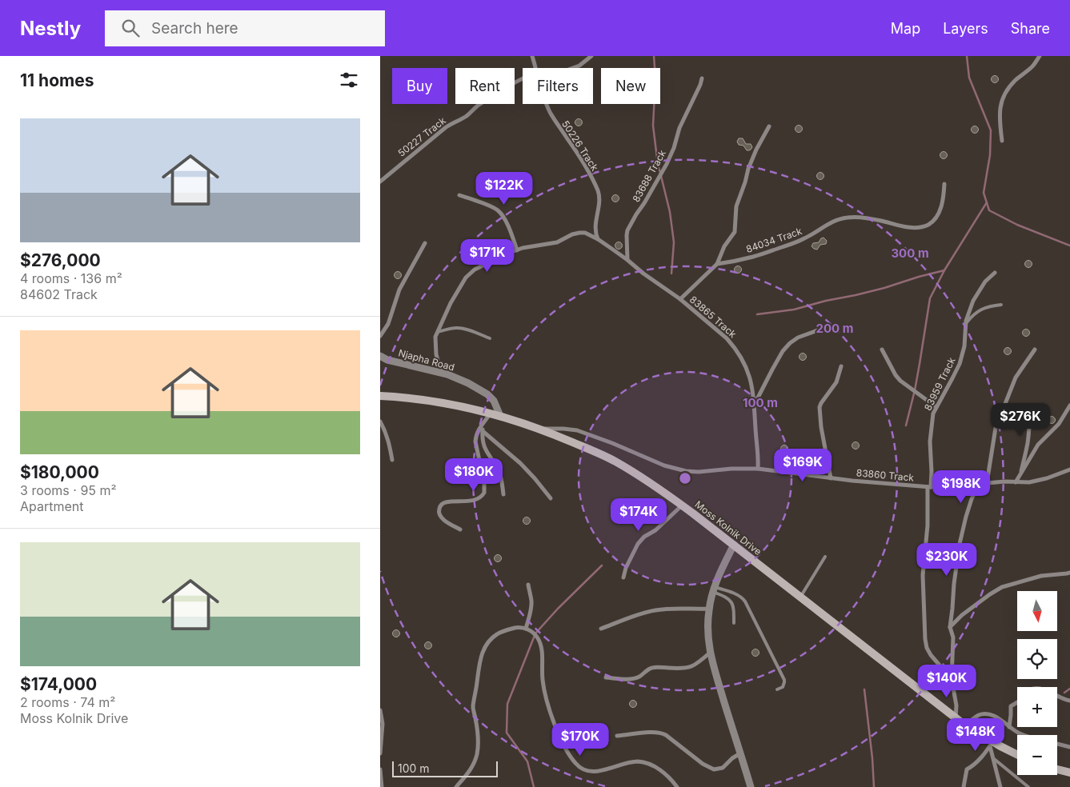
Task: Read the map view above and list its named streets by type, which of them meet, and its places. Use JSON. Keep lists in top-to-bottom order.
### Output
{
  "streets": {
    "main road": ["Moss Kolnik Drive"],
    "street": [
      "50227 Track",
      "50226 Track",
      "83688 Track",
      "84034 Track",
      "83865 Track",
      "Njapha Road",
      "83959 Track",
      "83860 Track"
    ]
  },
  "crossings": [
    ["50226 Track", "83865 Track"],
    ["83688 Track", "83865 Track"],
    ["83865 Track", "83860 Track"],
    ["Njapha Road", "Moss Kolnik Drive"],
    ["83959 Track", "83860 Track"],
    ["83860 Track", "Moss Kolnik Drive"]
  ],
  "scale_bar": "100 m",
  "north": "bottom",
  "page": {
    "header": "Nestly",
    "search": "Search here",
    "nav": ["Map", "Layers", "Share"],
    "heading": "11 homes",
    "chip": [
      "Buy",
      "Rent",
      "Filters",
      "New"
    ],
    "list": [
      {
        "name": "$276,000",
        "note": "4 rooms · 136 m² · 84602 Track"
      },
      {
        "name": "$180,000",
        "note": "3 rooms · 95 m² · Apartment"
      },
      {
        "name": "$174,000",
        "note": "2 rooms · 74 m² · Moss Kolnik Drive"
      }
    ],
    "price": [
      "$122K",
      "$171K",
      "$276K",
      "$169K",
      "$180K",
      "$198K",
      "$174K",
      "$230K",
      "$140K",
      "$148K",
      "$170K"
    ],
    "map_buttons": ["+", "−"],
    "scale": "100 m"
  },
  "rings": ["300 m", "200 m", "100 m"]
}
